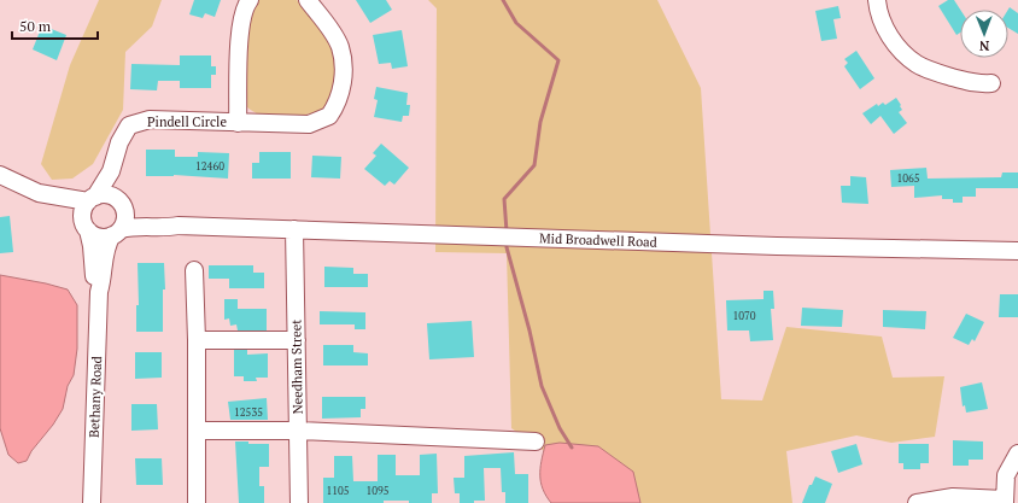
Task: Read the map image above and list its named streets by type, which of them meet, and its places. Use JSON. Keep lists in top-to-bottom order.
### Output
{
  "streets": {
    "street": [
      "Pindell Circle",
      "Mid Broadwell Road",
      "Needham Street",
      "Bethany Road"
    ]
  },
  "crossings": [
    ["Pindell Circle", "Mid Broadwell Road"],
    ["Pindell Circle", "Bethany Road"],
    ["Mid Broadwell Road", "Needham Street"],
    ["Mid Broadwell Road", "Bethany Road"]
  ],
  "house_numbers": [
    "12460",
    "1065",
    "1070",
    "12535",
    "1105",
    "1095"
  ],
  "scale_bar": "50 m",
  "north": "bottom"
}
